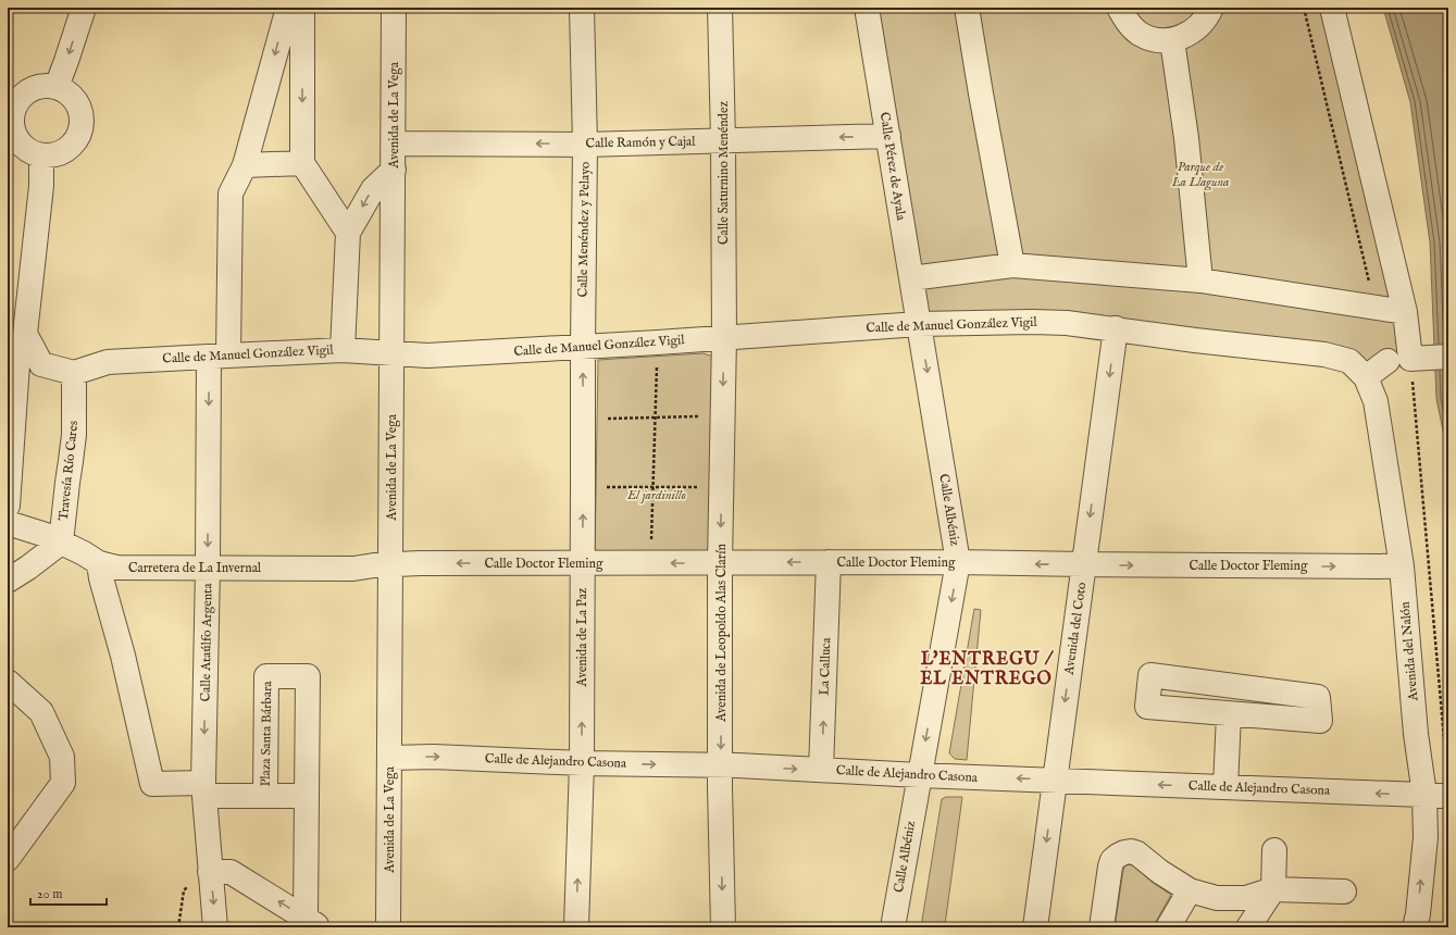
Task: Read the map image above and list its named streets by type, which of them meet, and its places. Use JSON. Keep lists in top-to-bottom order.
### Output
{
  "streets": {
    "street": [
      "Avenida de La Vega",
      "Calle Ramón y Cajal",
      "Calle Pérez de Ayala",
      "Calle Saturnino Menéndez",
      "Calle Menéndez y Pelayo",
      "Calle de Manuel González Vigil",
      "Travesía Río Cares",
      "Calle Albéniz",
      "Calle Doctor Fleming",
      "Carretera de La Invernal",
      "Avenida del Coto",
      "Avenida de Leopoldo Alas Clarín",
      "Avenida de La Paz",
      "Calle Ataúlfo Argenta",
      "Avenida del Nalón",
      "La Calluca",
      "Plaza Santa Bárbara",
      "Calle de Alejandro Casona"
    ]
  },
  "crossings": [
    ["Avenida de La Vega", "Calle Ramón y Cajal"],
    ["Avenida de La Vega", "Calle de Manuel González Vigil"],
    ["Avenida de La Vega", "Calle Doctor Fleming"],
    ["Avenida de La Vega", "Carretera de La Invernal"],
    ["Avenida de La Vega", "Calle de Alejandro Casona"],
    ["Calle Ramón y Cajal", "Calle Pérez de Ayala"],
    ["Calle Ramón y Cajal", "Calle Saturnino Menéndez"],
    ["Calle Ramón y Cajal", "Calle Menéndez y Pelayo"],
    ["Calle Pérez de Ayala", "Calle de Manuel González Vigil"],
    ["Calle Pérez de Ayala", "Calle Albéniz"],
    ["Calle Saturnino Menéndez", "Calle de Manuel González Vigil"],
    ["Calle Saturnino Menéndez", "Avenida de Leopoldo Alas Clarín"],
    ["Calle Menéndez y Pelayo", "Calle de Manuel González Vigil"],
    ["Calle Menéndez y Pelayo", "Avenida de La Paz"],
    ["Calle de Manuel González Vigil", "Travesía Río Cares"],
    ["Calle de Manuel González Vigil", "Calle Albéniz"],
    ["Calle de Manuel González Vigil", "Avenida del Coto"],
    ["Calle de Manuel González Vigil", "Avenida de Leopoldo Alas Clarín"],
    ["Calle de Manuel González Vigil", "Avenida de La Paz"],
    ["Calle de Manuel González Vigil", "Calle Ataúlfo Argenta"],
    ["Calle de Manuel González Vigil", "Avenida del Nalón"],
    ["Travesía Río Cares", "Carretera de La Invernal"],
    ["Calle Albéniz", "Calle Doctor Fleming"],
    ["Calle Albéniz", "Calle de Alejandro Casona"],
    ["Calle Doctor Fleming", "Carretera de La Invernal"],
    ["Calle Doctor Fleming", "Avenida del Coto"],
    ["Calle Doctor Fleming", "Avenida de Leopoldo Alas Clarín"],
    ["Calle Doctor Fleming", "Avenida de La Paz"],
    ["Calle Doctor Fleming", "Avenida del Nalón"],
    ["Calle Doctor Fleming", "La Calluca"],
    ["Carretera de La Invernal", "Calle Ataúlfo Argenta"],
    ["Carretera de La Invernal", "Plaza Santa Bárbara"],
    ["Avenida del Coto", "Calle de Alejandro Casona"],
    ["Avenida de Leopoldo Alas Clarín", "Calle de Alejandro Casona"],
    ["Avenida de La Paz", "Calle de Alejandro Casona"],
    ["Calle Ataúlfo Argenta", "Plaza Santa Bárbara"],
    ["Avenida del Nalón", "Calle de Alejandro Casona"],
    ["La Calluca", "Calle de Alejandro Casona"]
  ],
  "one_way": [
    "Calle Ramón y Cajal",
    "Calle Albéniz",
    "Avenida del Coto",
    "Avenida de Leopoldo Alas Clarín",
    "Avenida de La Paz",
    "La Calluca"
  ],
  "districts": ["L'ENTREGU / EL ENTREGO"],
  "parks": ["Parque de La Llaguna", "El jardinillo"],
  "scale_bar": "20 m"
}
